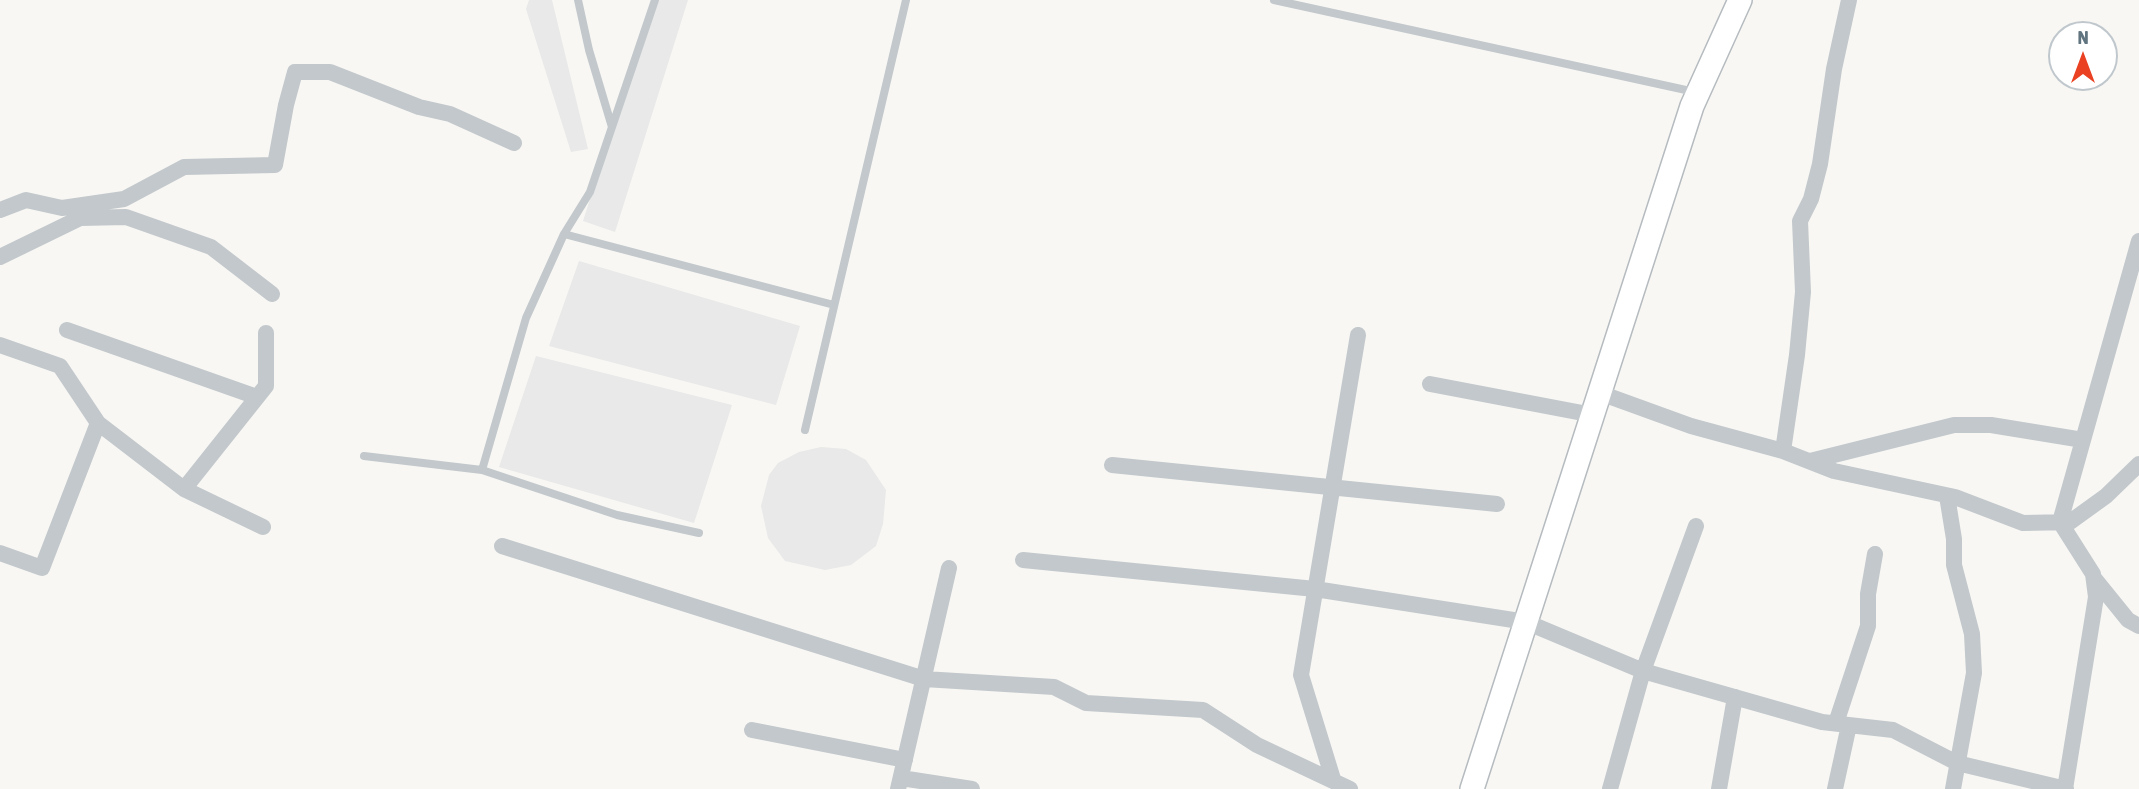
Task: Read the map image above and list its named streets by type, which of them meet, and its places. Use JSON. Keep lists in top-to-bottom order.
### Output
{
  "north": "top"
}
